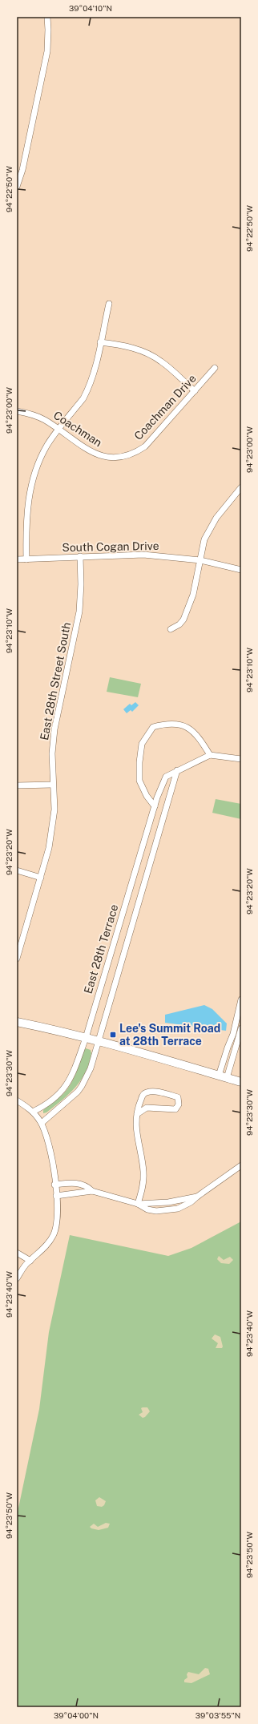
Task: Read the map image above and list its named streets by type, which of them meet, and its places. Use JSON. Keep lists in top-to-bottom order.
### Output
{
  "streets": {
    "street": [
      "Coachman Drive",
      "Coachman",
      "South Cogan Drive",
      "East 28th Street South",
      "East 28th Terrace"
    ]
  },
  "crossings": [
    ["Coachman Drive", "Coachman"],
    ["South Cogan Drive", "East 28th Street South"]
  ],
  "places": {
    "transit": ["Lee's Summit Road at 28th Terrace"]
  },
  "coordinates": [
    "39°04'10\"N",
    "94°22'50\"W",
    "94°23'00\"W",
    "94°23'10\"W",
    "94°23'20\"W",
    "94°23'30\"W",
    "94°23'40\"W",
    "94°23'50\"W",
    "39°04'00\"N",
    "39°03'55\"N"
  ]
}
